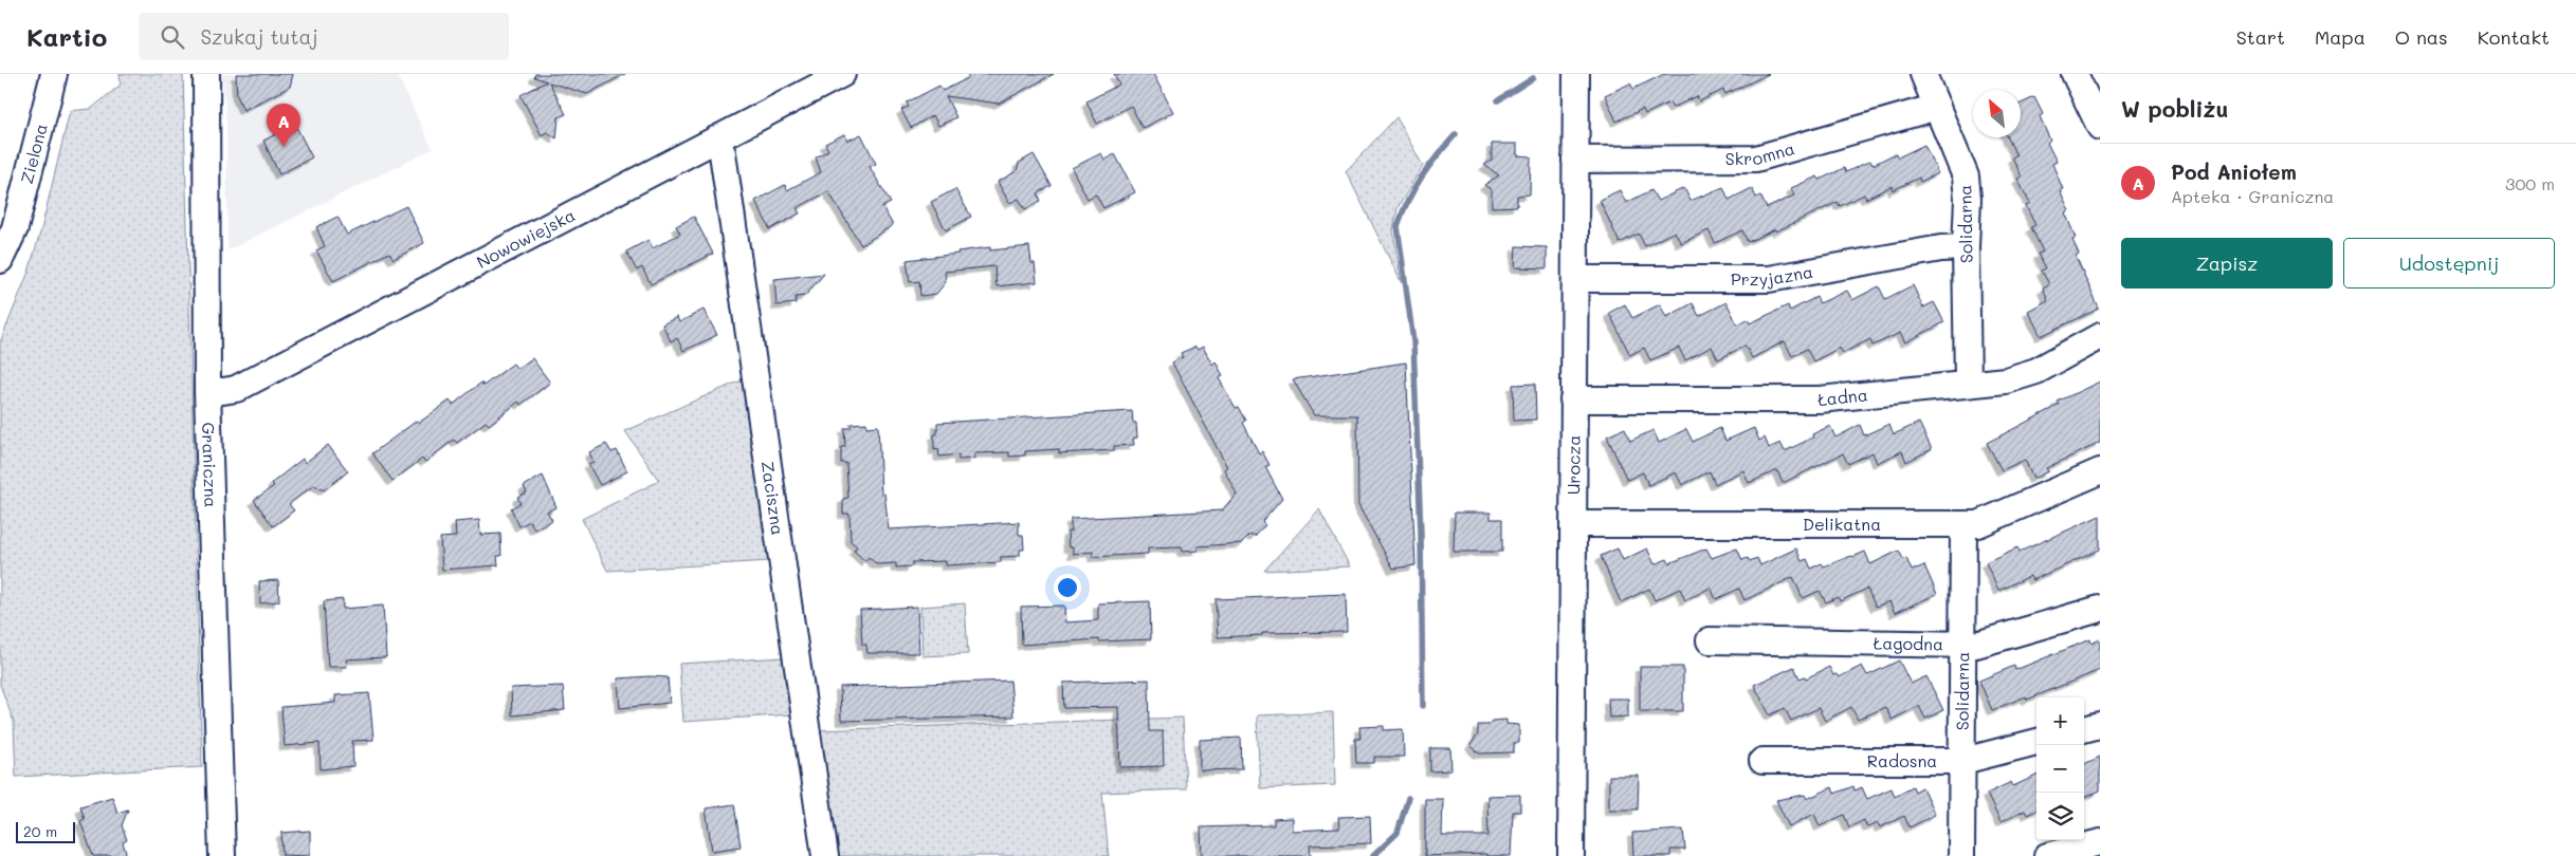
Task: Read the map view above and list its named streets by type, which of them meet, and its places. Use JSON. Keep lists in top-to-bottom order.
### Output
{
  "streets": {
    "street": [
      "Zielona",
      "Skromna",
      "Solidarna",
      "Nowowiejska",
      "Przyjazna",
      "Ładna",
      "Graniczna",
      "Urocza",
      "Zaciszna",
      "Delikatna",
      "Łagodna",
      "Radosna"
    ]
  },
  "crossings": [
    ["Skromna", "Solidarna"],
    ["Skromna", "Urocza"],
    ["Solidarna", "Przyjazna"],
    ["Solidarna", "Ładna"],
    ["Solidarna", "Delikatna"],
    ["Solidarna", "Łagodna"],
    ["Solidarna", "Radosna"],
    ["Nowowiejska", "Graniczna"],
    ["Nowowiejska", "Zaciszna"],
    ["Przyjazna", "Urocza"],
    ["Ładna", "Urocza"],
    ["Urocza", "Delikatna"]
  ],
  "scale_bar": "20 m",
  "north": "top left",
  "page": {
    "header": "Kartio",
    "search": "Szukaj tutaj",
    "nav": [
      "Start",
      "Mapa",
      "O nas",
      "Kontakt"
    ],
    "heading": "W pobliżu",
    "pins": "A",
    "list": [
      {
        "mark": "A",
        "name": "Pod Aniołem",
        "note": "Apteka · Graniczna",
        "value": "300 m"
      }
    ],
    "buttons": ["Zapisz", "Udostępnij"],
    "map_buttons": ["+", "−"],
    "scale": "20 m"
  }
}
